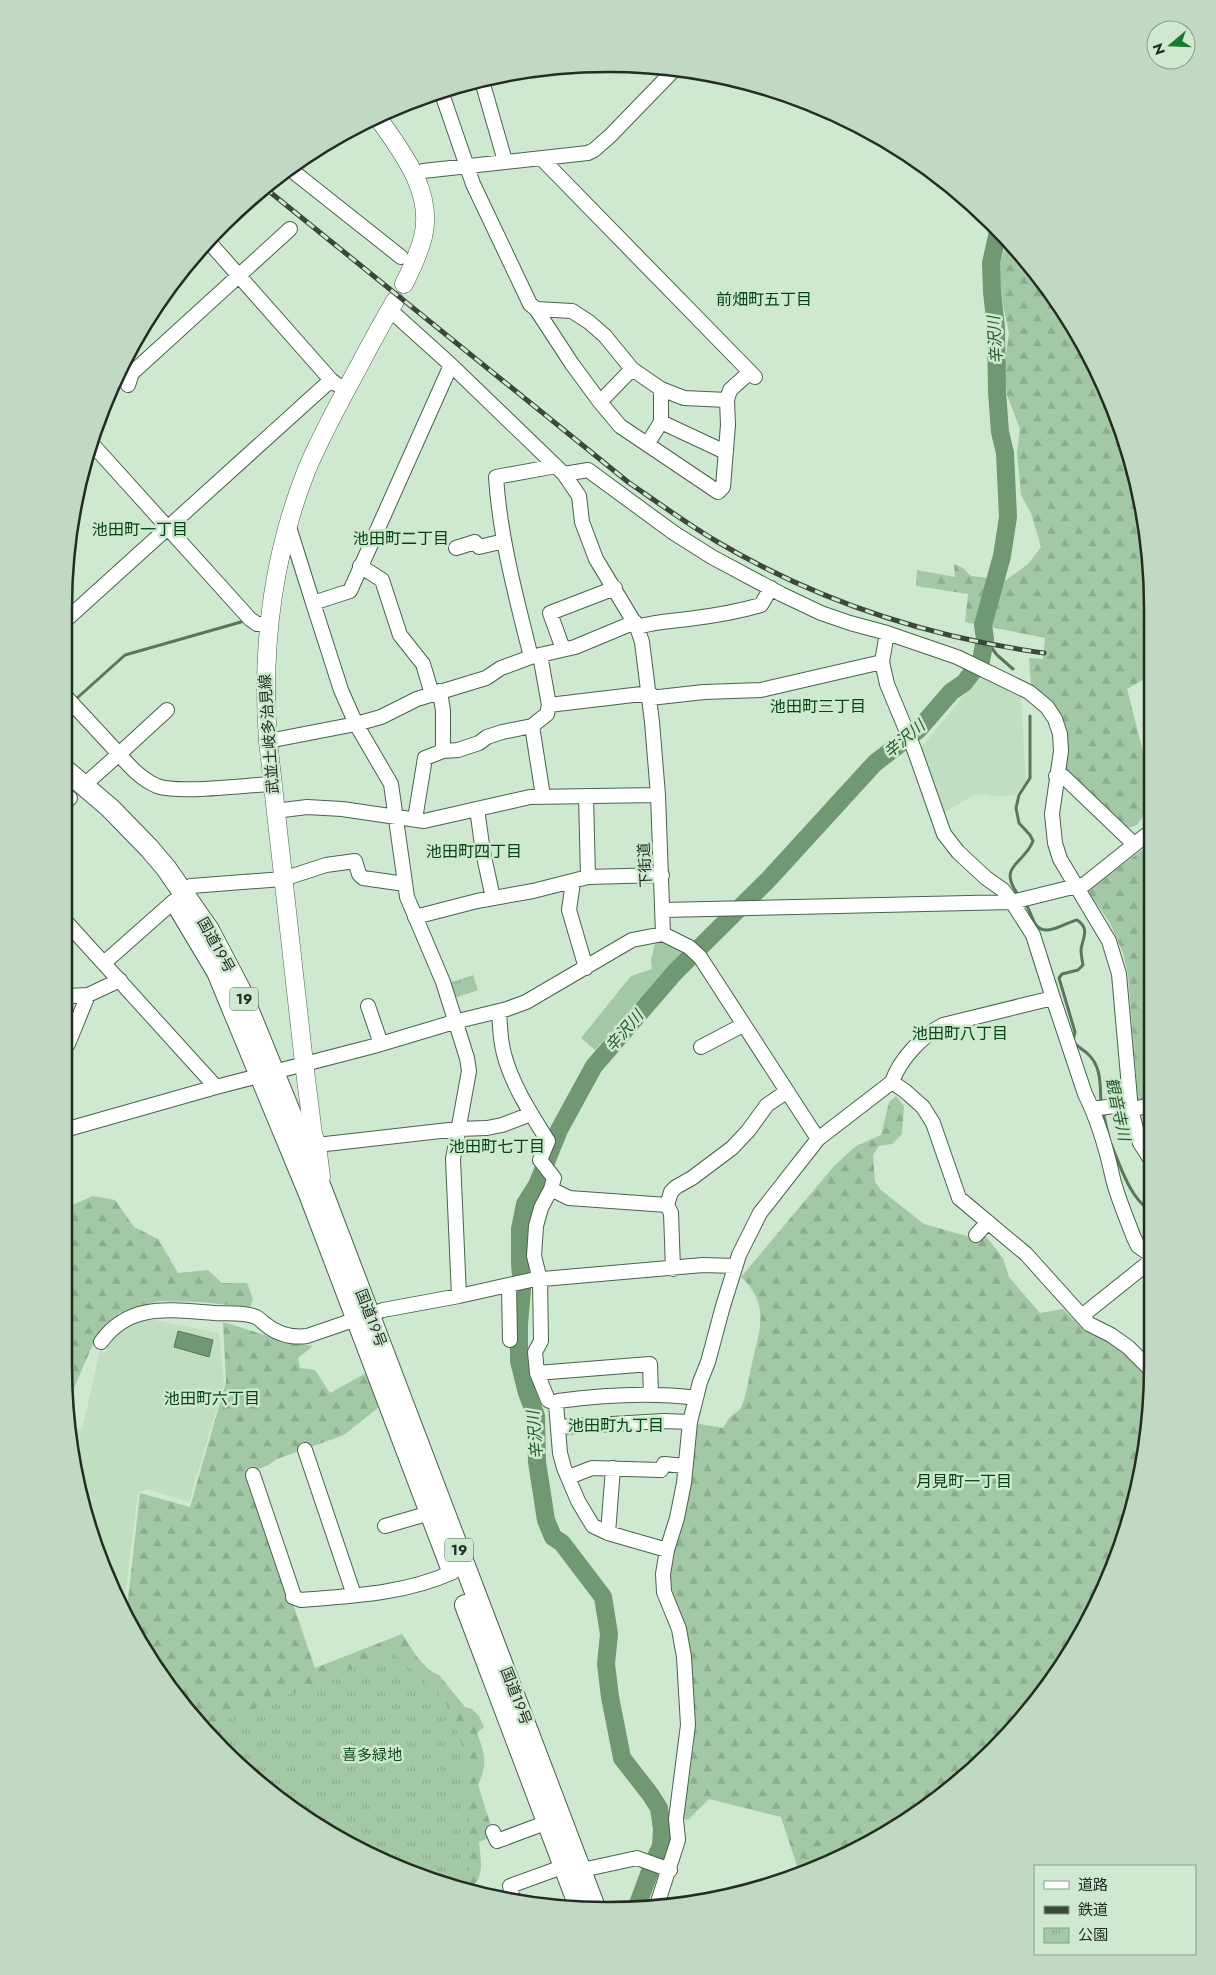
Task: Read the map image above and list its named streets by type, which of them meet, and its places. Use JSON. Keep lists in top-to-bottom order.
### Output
{
  "streets": {
    "highway": ["国道19号", "19"],
    "main road": ["武並土岐多治見線"],
    "street": ["下街道"]
  },
  "crossings": [
    ["武並土岐多治見線", "下街道"],
    ["武並土岐多治見線", "国道19号"]
  ],
  "districts": [
    "前畑町五丁目",
    "池田町一丁目",
    "池田町二丁目",
    "池田町三丁目",
    "池田町四丁目",
    "池田町八丁目",
    "池田町七丁目",
    "池田町六丁目",
    "池田町九丁目",
    "月見町一丁目"
  ],
  "water": ["辛沢川", "観音寺川"],
  "parks": ["喜多緑地"],
  "legend": ["道路", "鉄道", "公園"],
  "north": "left"
}
